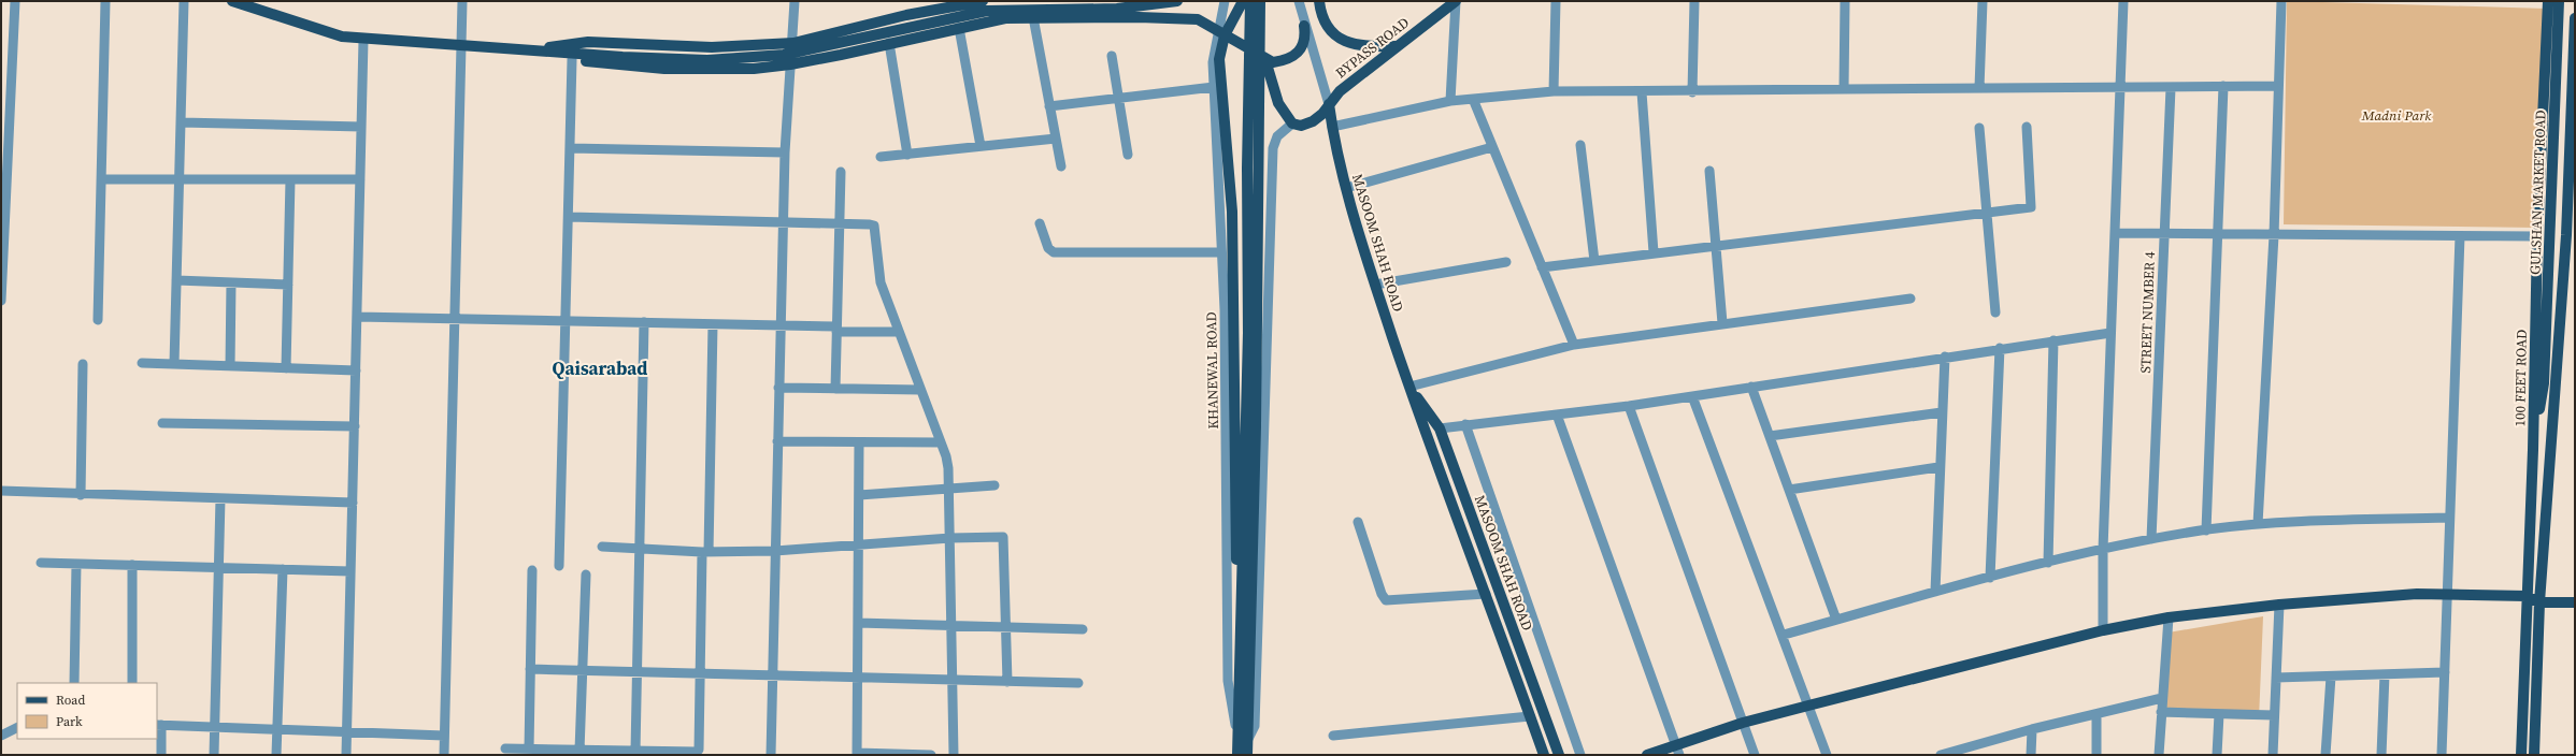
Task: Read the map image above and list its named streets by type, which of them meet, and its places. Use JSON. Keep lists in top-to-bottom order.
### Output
{
  "streets": {
    "main road": [
      "BYPASS ROAD",
      "GULSHAN MARKET ROAD",
      "MASOOM SHAH ROAD",
      "KHANEWAL ROAD",
      "100 FEET ROAD"
    ],
    "street": ["STREET NUMBER 4"]
  },
  "crossings": [
    ["BYPASS ROAD", "MASOOM SHAH ROAD"],
    ["GULSHAN MARKET ROAD", "100 FEET ROAD"]
  ],
  "districts": ["Qaisarabad"],
  "parks": ["Madni Park"],
  "legend": ["Road", "Park"]
}
